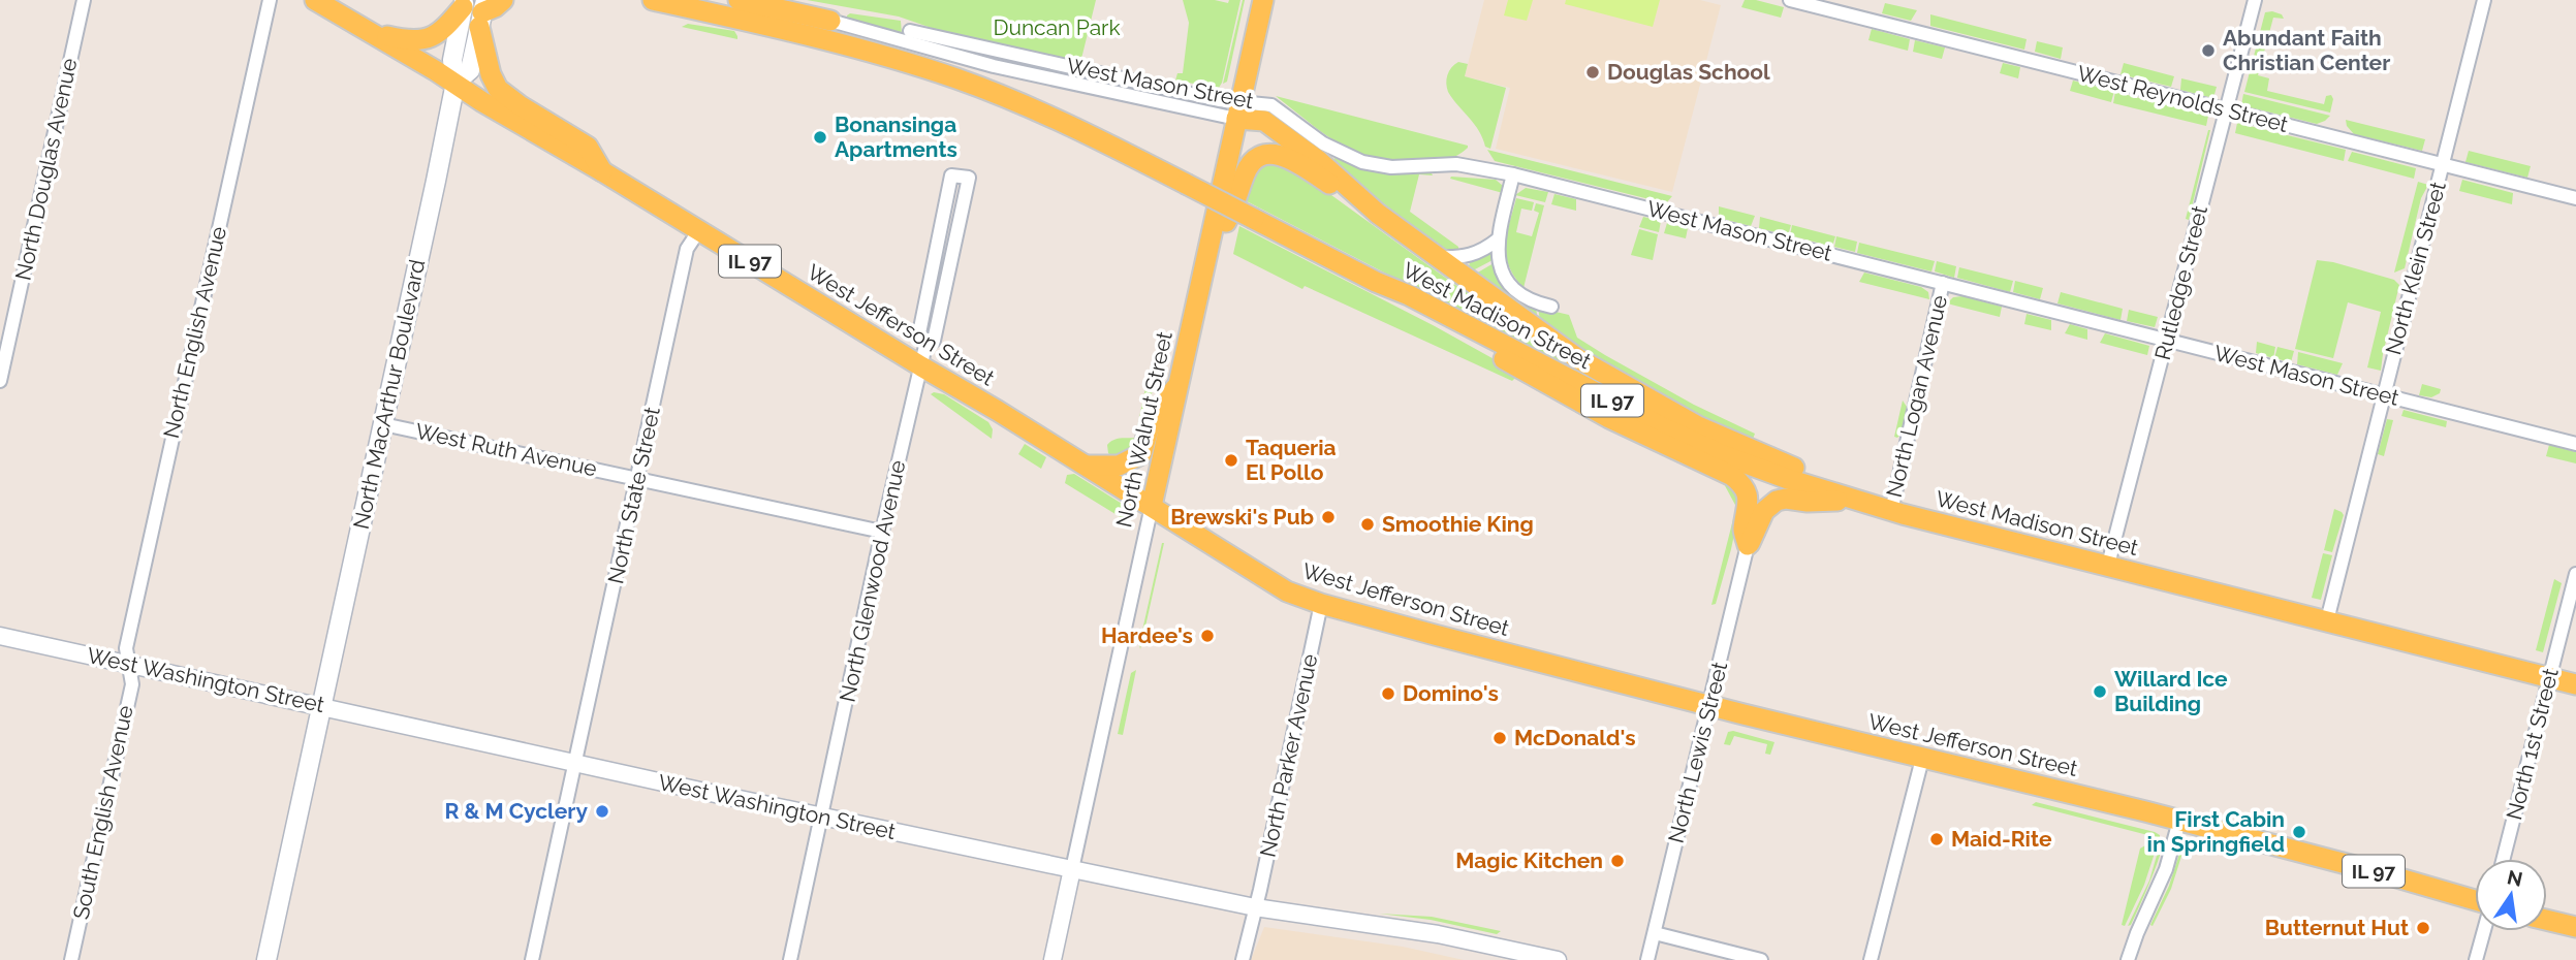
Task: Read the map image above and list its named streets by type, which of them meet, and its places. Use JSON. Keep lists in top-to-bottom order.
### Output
{
  "streets": {
    "main road": [
      "IL 97",
      "West Madison Street",
      "West Jefferson Street",
      "North MacArthur Boulevard",
      "North Walnut Street"
    ],
    "street": [
      "West Mason Street",
      "West Reynolds Street",
      "North Douglas Avenue",
      "North Klein Street",
      "Rutledge Street",
      "North English Avenue",
      "North Logan Avenue",
      "West Ruth Avenue",
      "North State Street",
      "North Glenwood Avenue",
      "West Washington Street",
      "North 1st Street",
      "North Lewis Street",
      "North Parker Avenue",
      "South English Avenue"
    ]
  },
  "crossings": [
    ["West Mason Street", "North Klein Street"],
    ["West Mason Street", "Rutledge Street"],
    ["West Mason Street", "North Logan Avenue"],
    ["West Mason Street", "North Walnut Street"],
    ["West Reynolds Street", "North Klein Street"],
    ["West Reynolds Street", "Rutledge Street"],
    ["IL 97", "West Madison Street"],
    ["IL 97", "North 1st Street"],
    ["North Klein Street", "West Madison Street"],
    ["Rutledge Street", "West Madison Street"],
    ["West Madison Street", "North Logan Avenue"],
    ["West Madison Street", "North 1st Street"],
    ["West Jefferson Street", "North MacArthur Boulevard"],
    ["West Jefferson Street", "North Walnut Street"],
    ["West Jefferson Street", "North State Street"],
    ["West Jefferson Street", "North Glenwood Avenue"],
    ["West Jefferson Street", "North Lewis Street"],
    ["West Jefferson Street", "North Parker Avenue"],
    ["North English Avenue", "West Washington Street"],
    ["North English Avenue", "South English Avenue"],
    ["North MacArthur Boulevard", "West Ruth Avenue"],
    ["North MacArthur Boulevard", "West Washington Street"],
    ["North Walnut Street", "West Washington Street"],
    ["West Ruth Avenue", "North State Street"],
    ["West Ruth Avenue", "North Glenwood Avenue"],
    ["North State Street", "West Washington Street"],
    ["North Glenwood Avenue", "West Washington Street"],
    ["West Washington Street", "North Parker Avenue"],
    ["West Washington Street", "South English Avenue"]
  ],
  "parks": ["Duncan Park"],
  "places": [
    "Abundant Faith Christian Center",
    "Douglas School",
    "Bonansinga Apartments",
    "Taqueria El Pollo",
    "Brewski's Pub",
    "Smoothie King",
    "Hardee's",
    "Willard Ice Building",
    "Domino's",
    "McDonald's",
    "R & M Cyclery",
    "First Cabin in Springfield",
    "Maid-Rite",
    "Magic Kitchen",
    "Butternut Hut"
  ],
  "north": "top"
}
